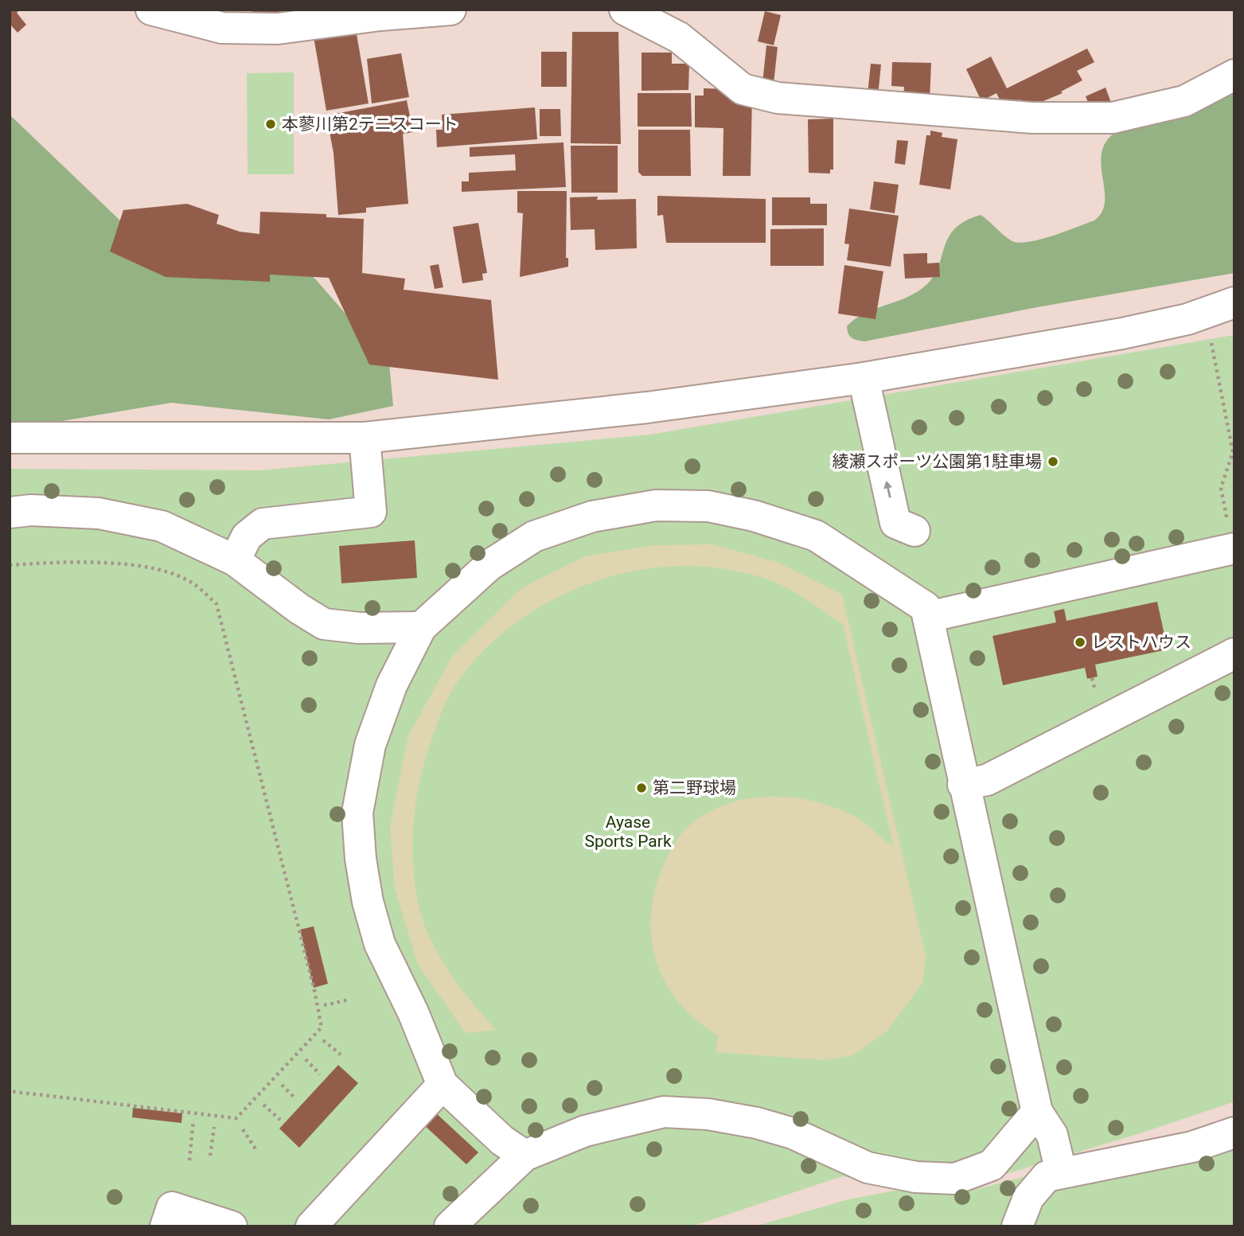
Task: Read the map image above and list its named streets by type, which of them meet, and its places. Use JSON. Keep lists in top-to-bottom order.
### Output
{
  "parks": ["Ayase Sports Park"],
  "places": [
    "本蓼川第2テニスコート",
    "綾瀬スポーツ公園第1駐車場",
    "レストハウス",
    "第二野球場"
  ]
}
